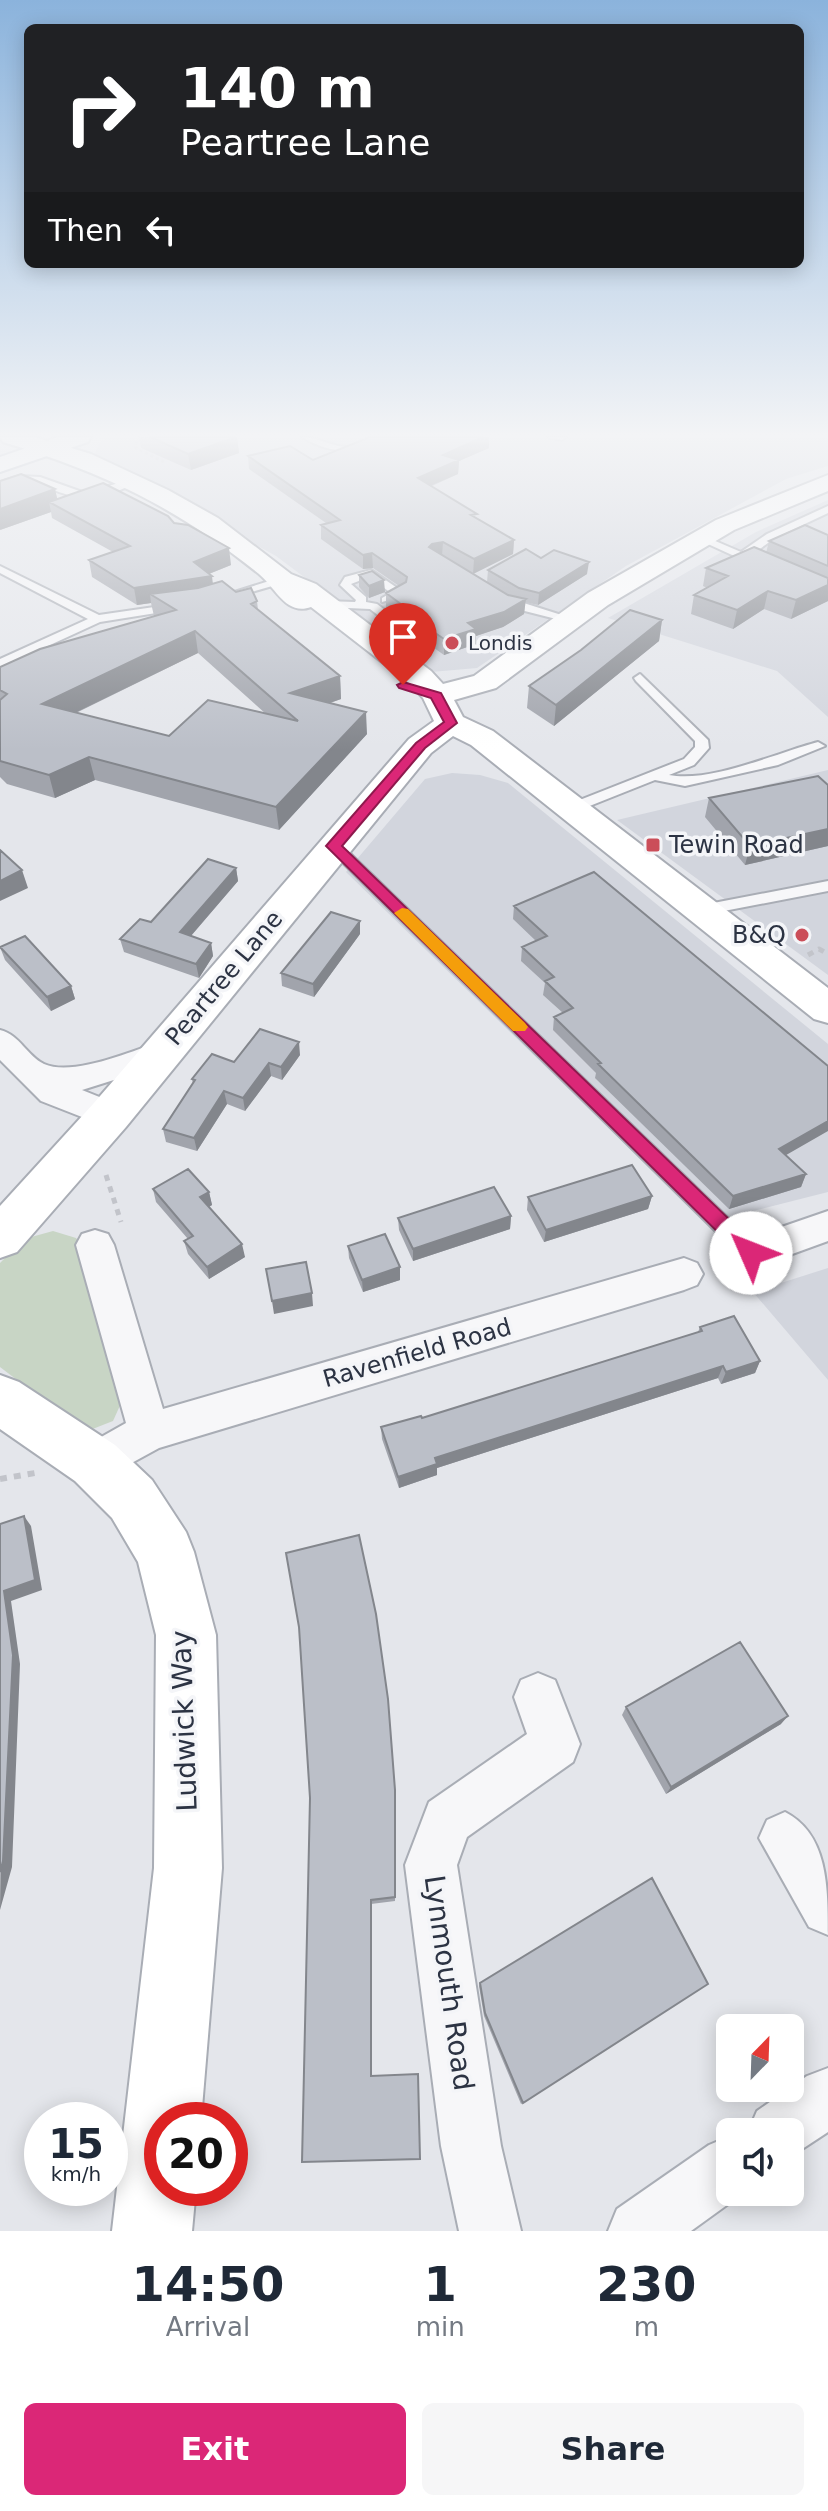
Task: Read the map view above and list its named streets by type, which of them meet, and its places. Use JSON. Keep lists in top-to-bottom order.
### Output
{
  "streets": {
    "street": [
      "Peartree Lane",
      "Ravenfield Road",
      "Ludwick Way",
      "Lynmouth Road"
    ]
  },
  "crossings": [
    ["Ravenfield Road", "Ludwick Way"]
  ],
  "places": {
    "other": ["Londis", "B&Q"],
    "transit": ["Tewin Road"]
  },
  "north": "top right",
  "page": {
    "turn": ["140 m", "Peartree Lane"],
    "then": "Then",
    "speed": "15 km/h",
    "limit": "20",
    "eta": [
      "14:50",
      "Arrival",
      "1",
      "min",
      "230",
      "m"
    ],
    "buttons": ["Exit", "Share"]
  }
}
